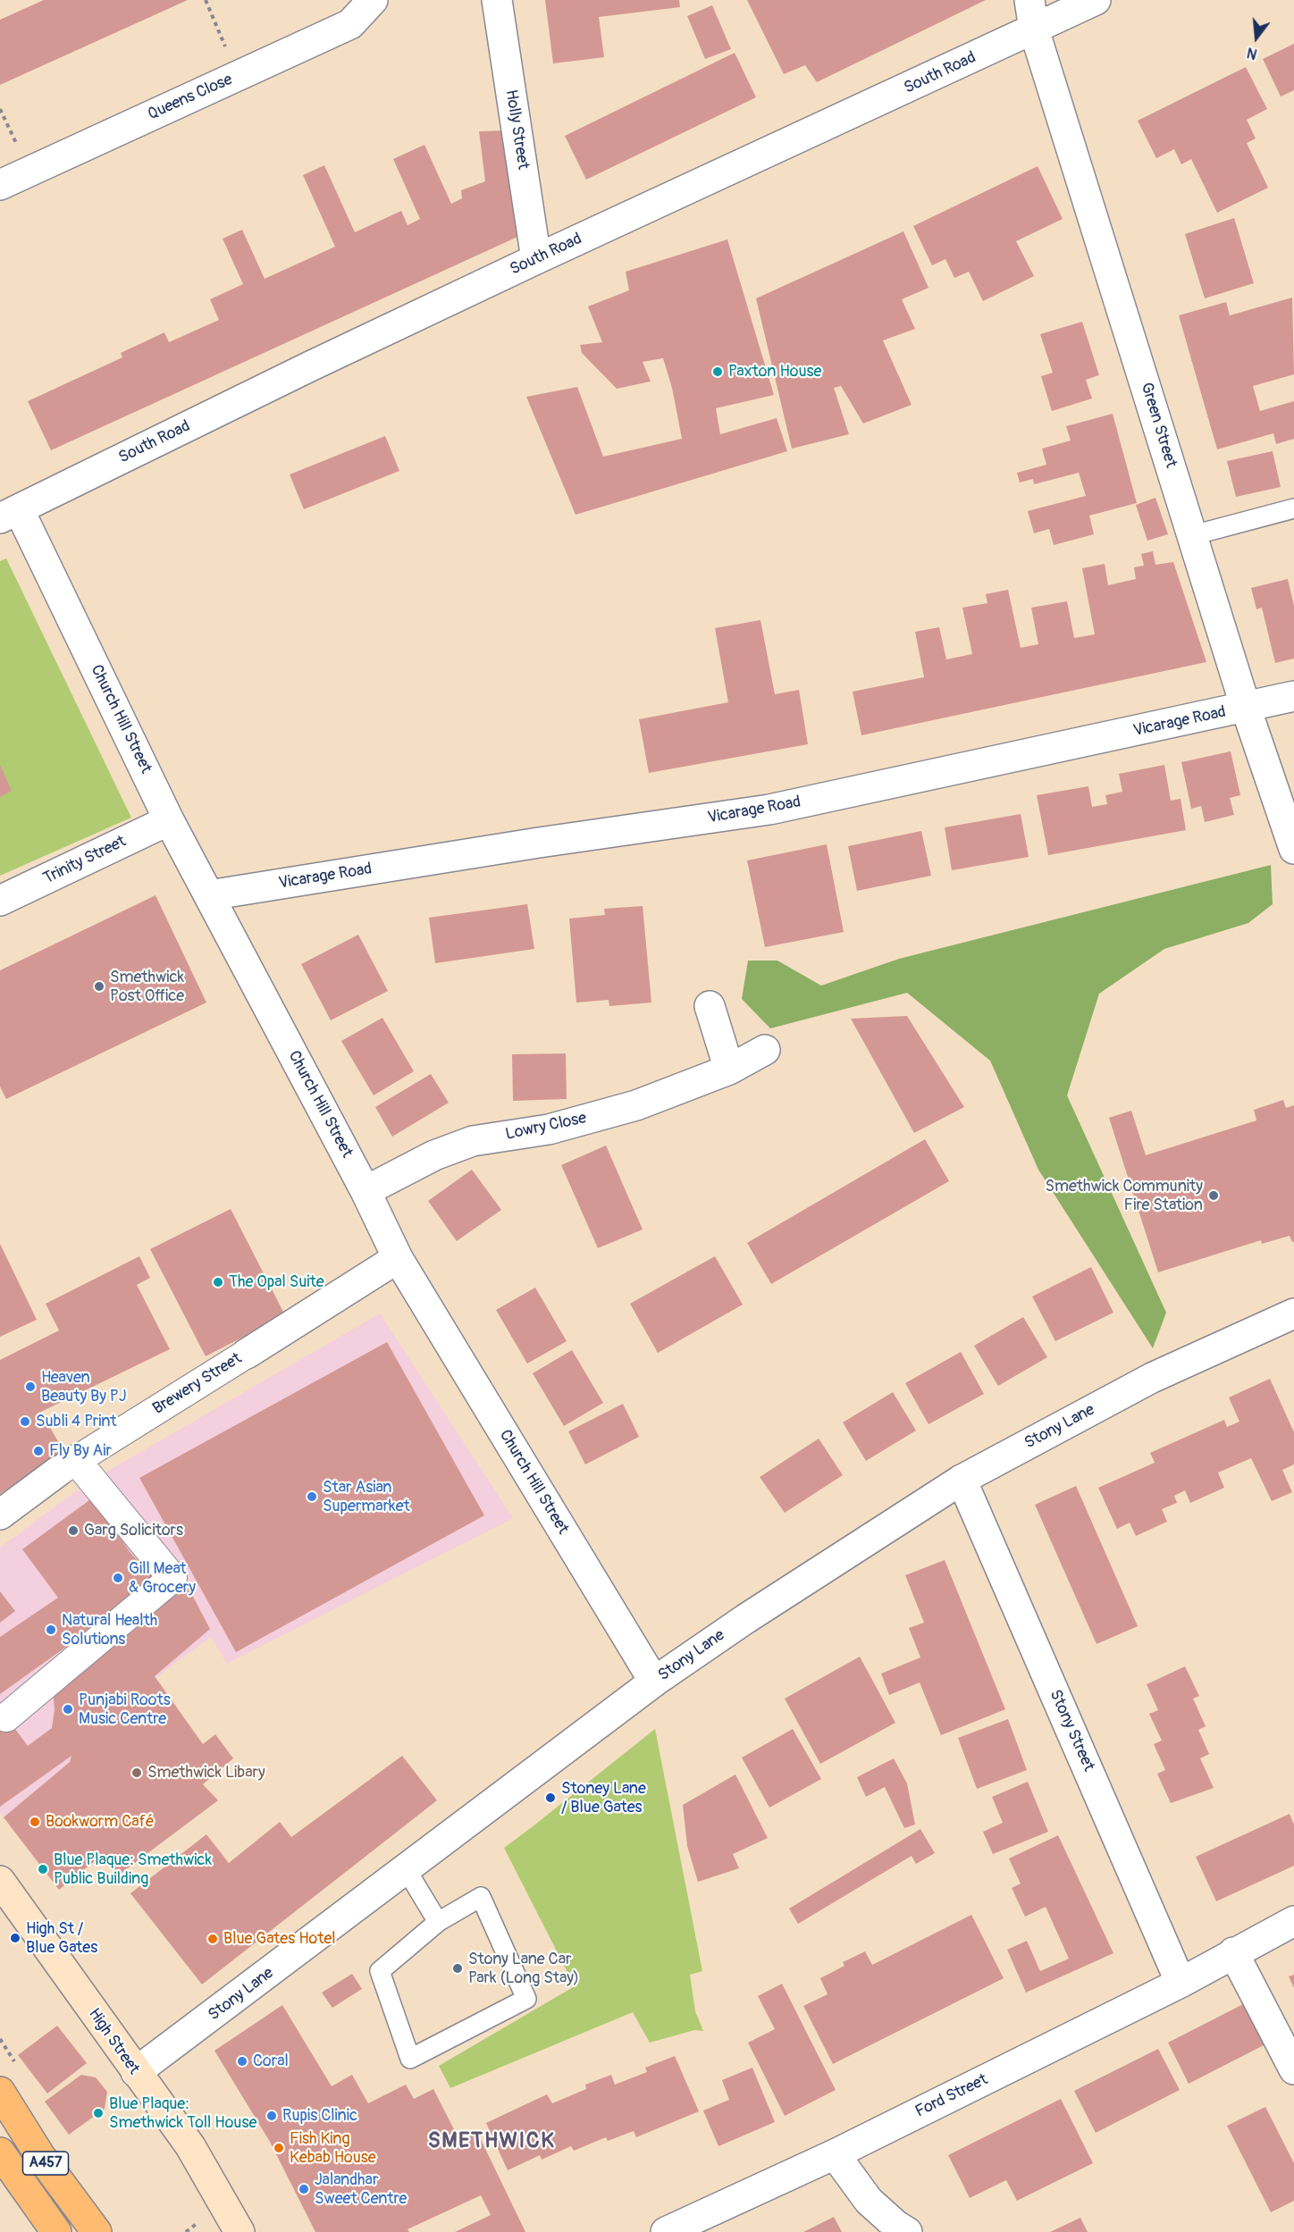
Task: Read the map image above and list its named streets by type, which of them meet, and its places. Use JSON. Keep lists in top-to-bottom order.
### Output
{
  "streets": {
    "main road": ["High Street", "A457"],
    "street": [
      "South Road",
      "Queens Close",
      "Holly Street",
      "Green Street",
      "Church Hill Street",
      "Vicarage Road",
      "Trinity Street",
      "Lowry Close",
      "Brewery Street",
      "Stony Lane",
      "Stony Street",
      "Ford Street"
    ]
  },
  "crossings": [
    ["South Road", "Holly Street"],
    ["South Road", "Green Street"],
    ["South Road", "Church Hill Street"],
    ["Green Street", "Vicarage Road"],
    ["Church Hill Street", "Vicarage Road"],
    ["Church Hill Street", "Trinity Street"],
    ["Church Hill Street", "Lowry Close"],
    ["Church Hill Street", "Brewery Street"],
    ["Church Hill Street", "Stony Lane"],
    ["Stony Lane", "Stony Street"],
    ["Stony Lane", "High Street"],
    ["Stony Street", "Ford Street"]
  ],
  "districts": ["SMETHWICK"],
  "places": [
    "Paxton House",
    "Smethwick Post Office",
    "Smethwick Community Fire Station",
    "The Opal Suite",
    "Heaven Beauty By PJ",
    "Subli 4 Print",
    "Fly By Air",
    "Star Asian Supermarket",
    "Garg Solicitors",
    "Gill Meat & Grocery",
    "Natural Health Solutions",
    "Punjabi Roots Music Centre",
    "Smethwick Libary",
    "Stoney Lane / Blue Gates",
    "Bookworm Café",
    "Blue Plaque: Smethwick Public Building",
    "High St / Blue Gates",
    "Blue Gates Hotel",
    "Stony Lane Car Park (Long Stay)",
    "Coral",
    "Blue Plaque: Smethwick Toll House",
    "Rupis Clinic",
    "Fish King Kebab House",
    "Jalandhar Sweet Centre"
  ],
  "north": "bottom"
}
